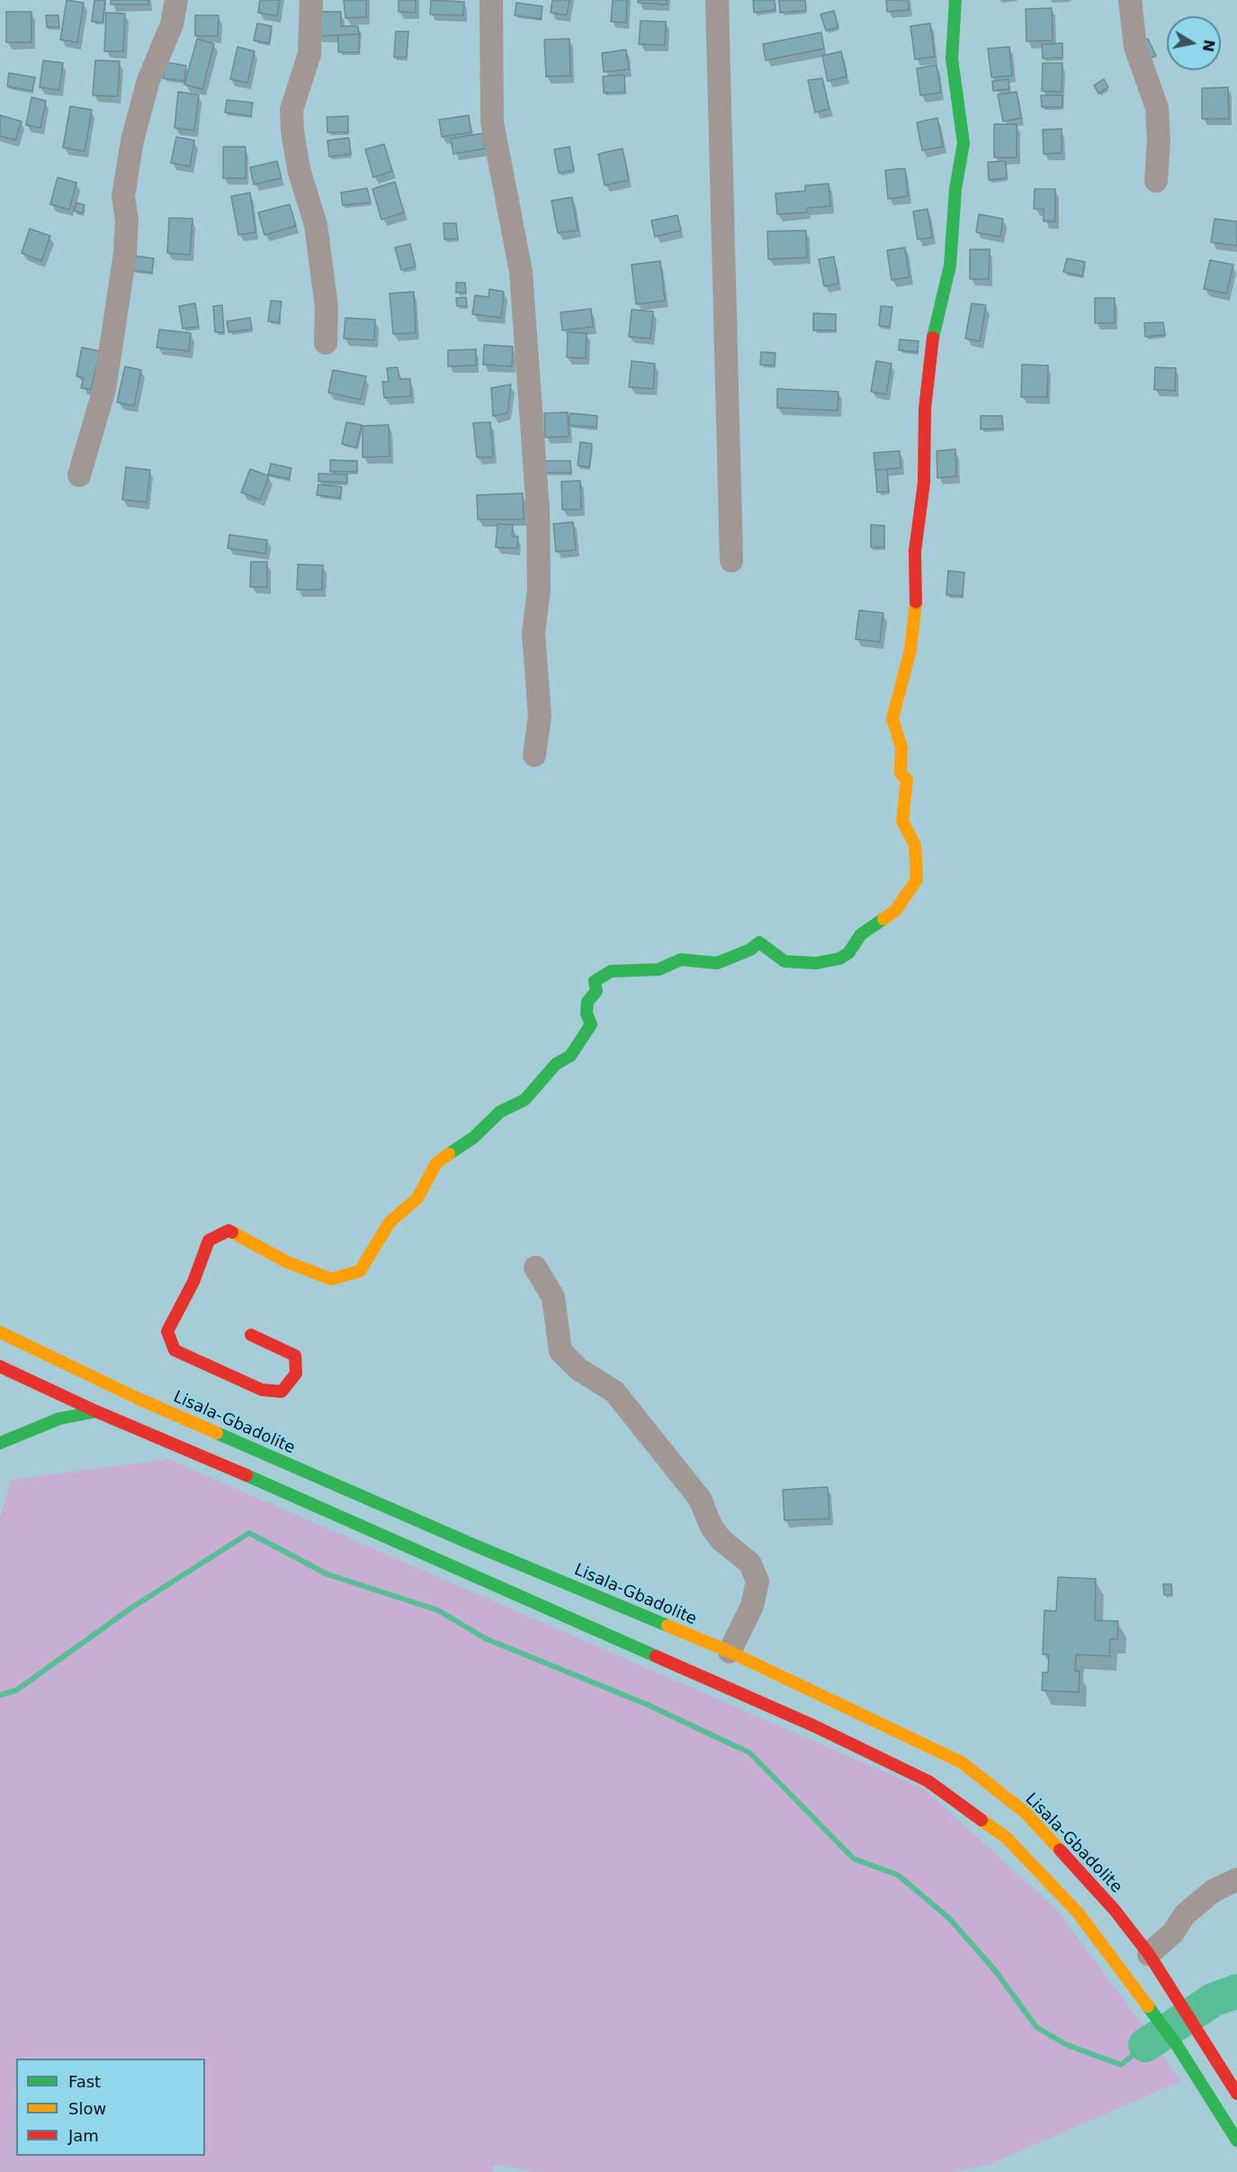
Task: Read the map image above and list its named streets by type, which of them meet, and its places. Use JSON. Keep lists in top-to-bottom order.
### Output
{
  "streets": {
    "main road": ["Lisala-Gbadolite"]
  },
  "legend": ["Fast", "Slow", "Jam"],
  "north": "right"
}
